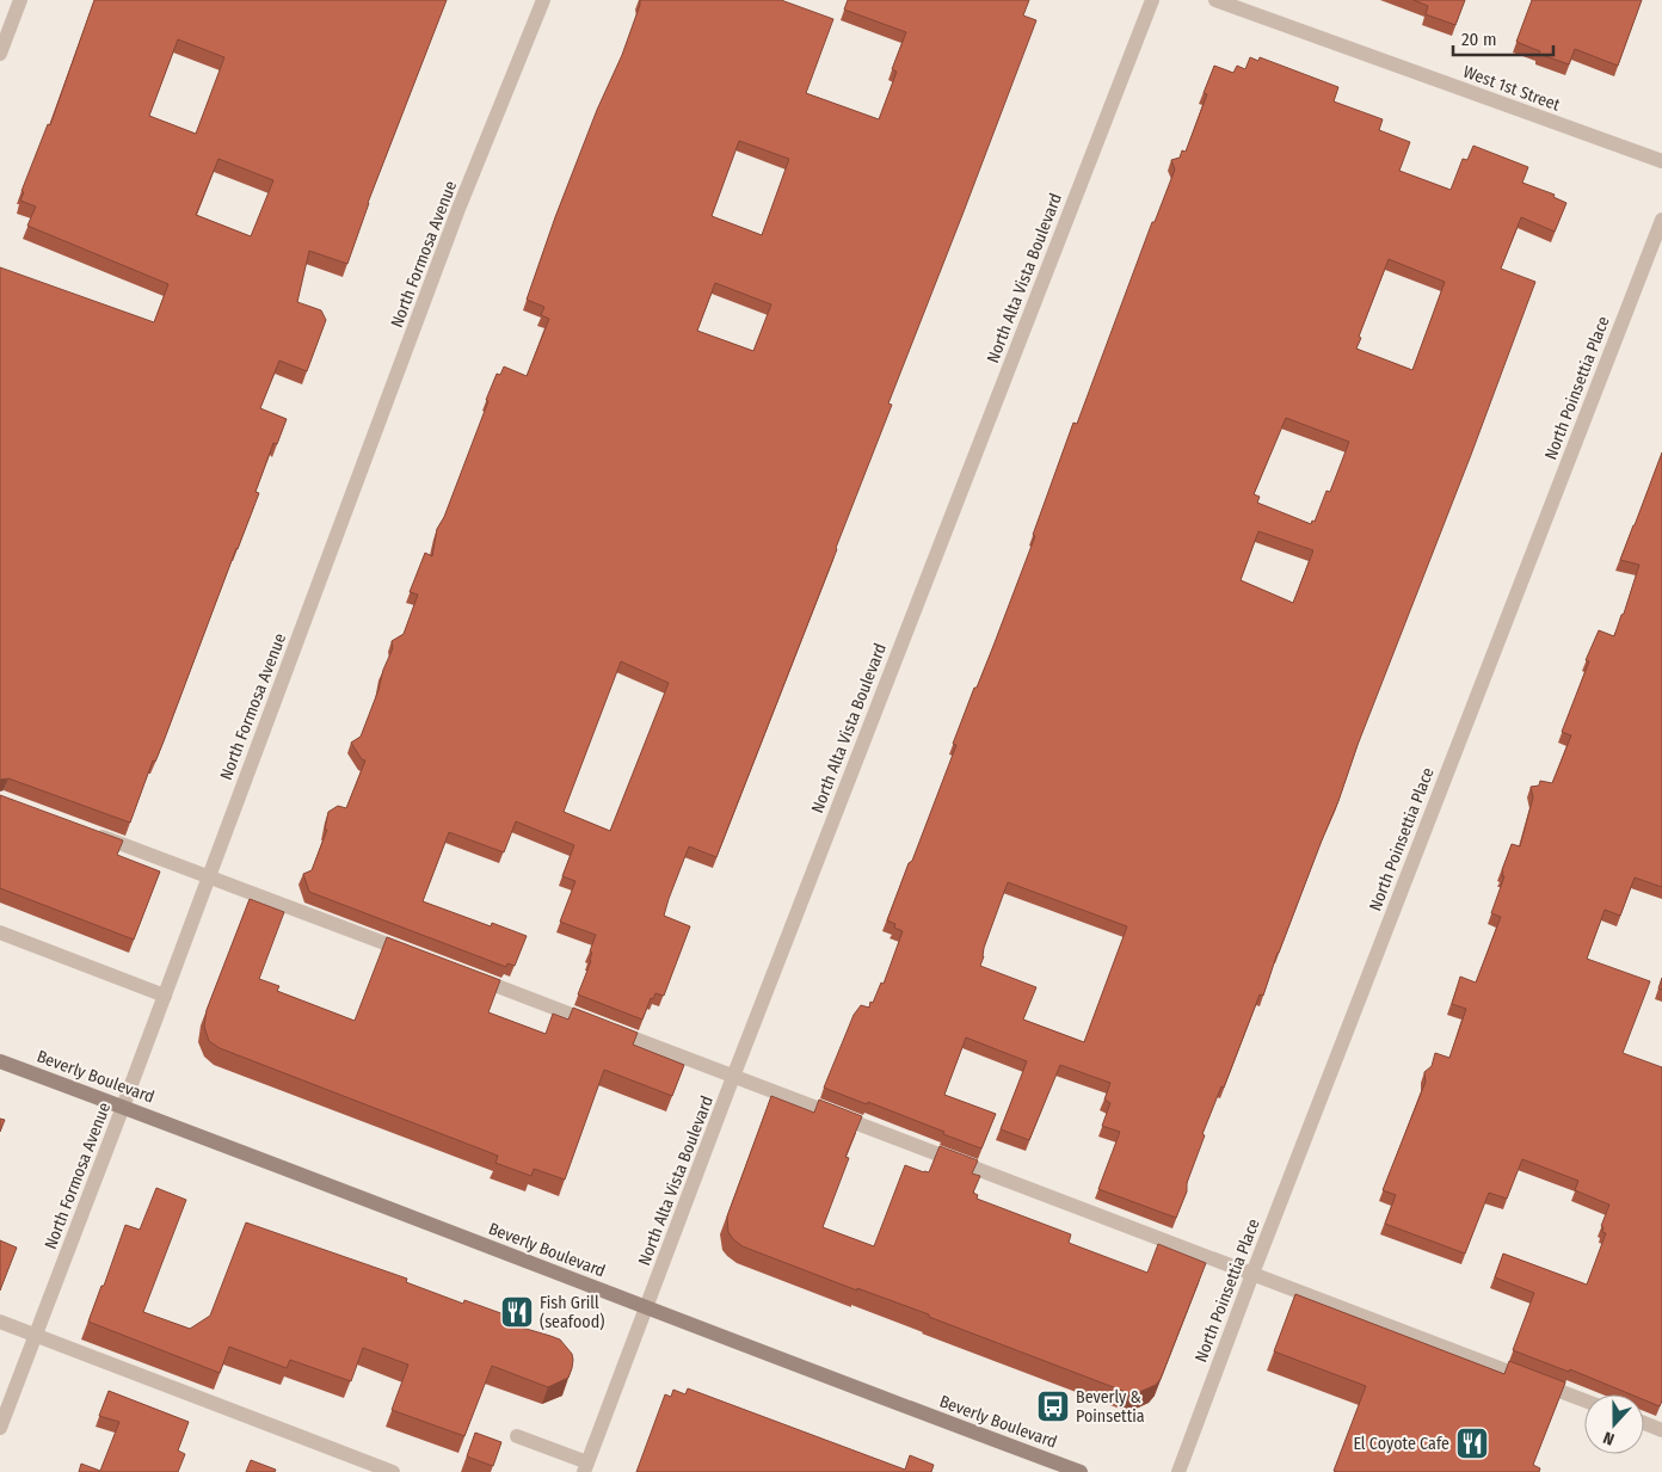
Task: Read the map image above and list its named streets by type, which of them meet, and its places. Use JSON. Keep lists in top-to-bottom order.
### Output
{
  "streets": {
    "main road": ["Beverly Boulevard"],
    "street": [
      "West 1st Street",
      "North Formosa Avenue",
      "North Alta Vista Boulevard",
      "North Poinsettia Place"
    ]
  },
  "crossings": [
    ["North Formosa Avenue", "Beverly Boulevard"],
    ["North Alta Vista Boulevard", "Beverly Boulevard"]
  ],
  "places": {
    "restaurant": ["Fish Grill (seafood)", "El Coyote Cafe"],
    "bus stop": ["Beverly & Poinsettia"]
  },
  "scale_bar": "20 m",
  "north": "bottom"
}
